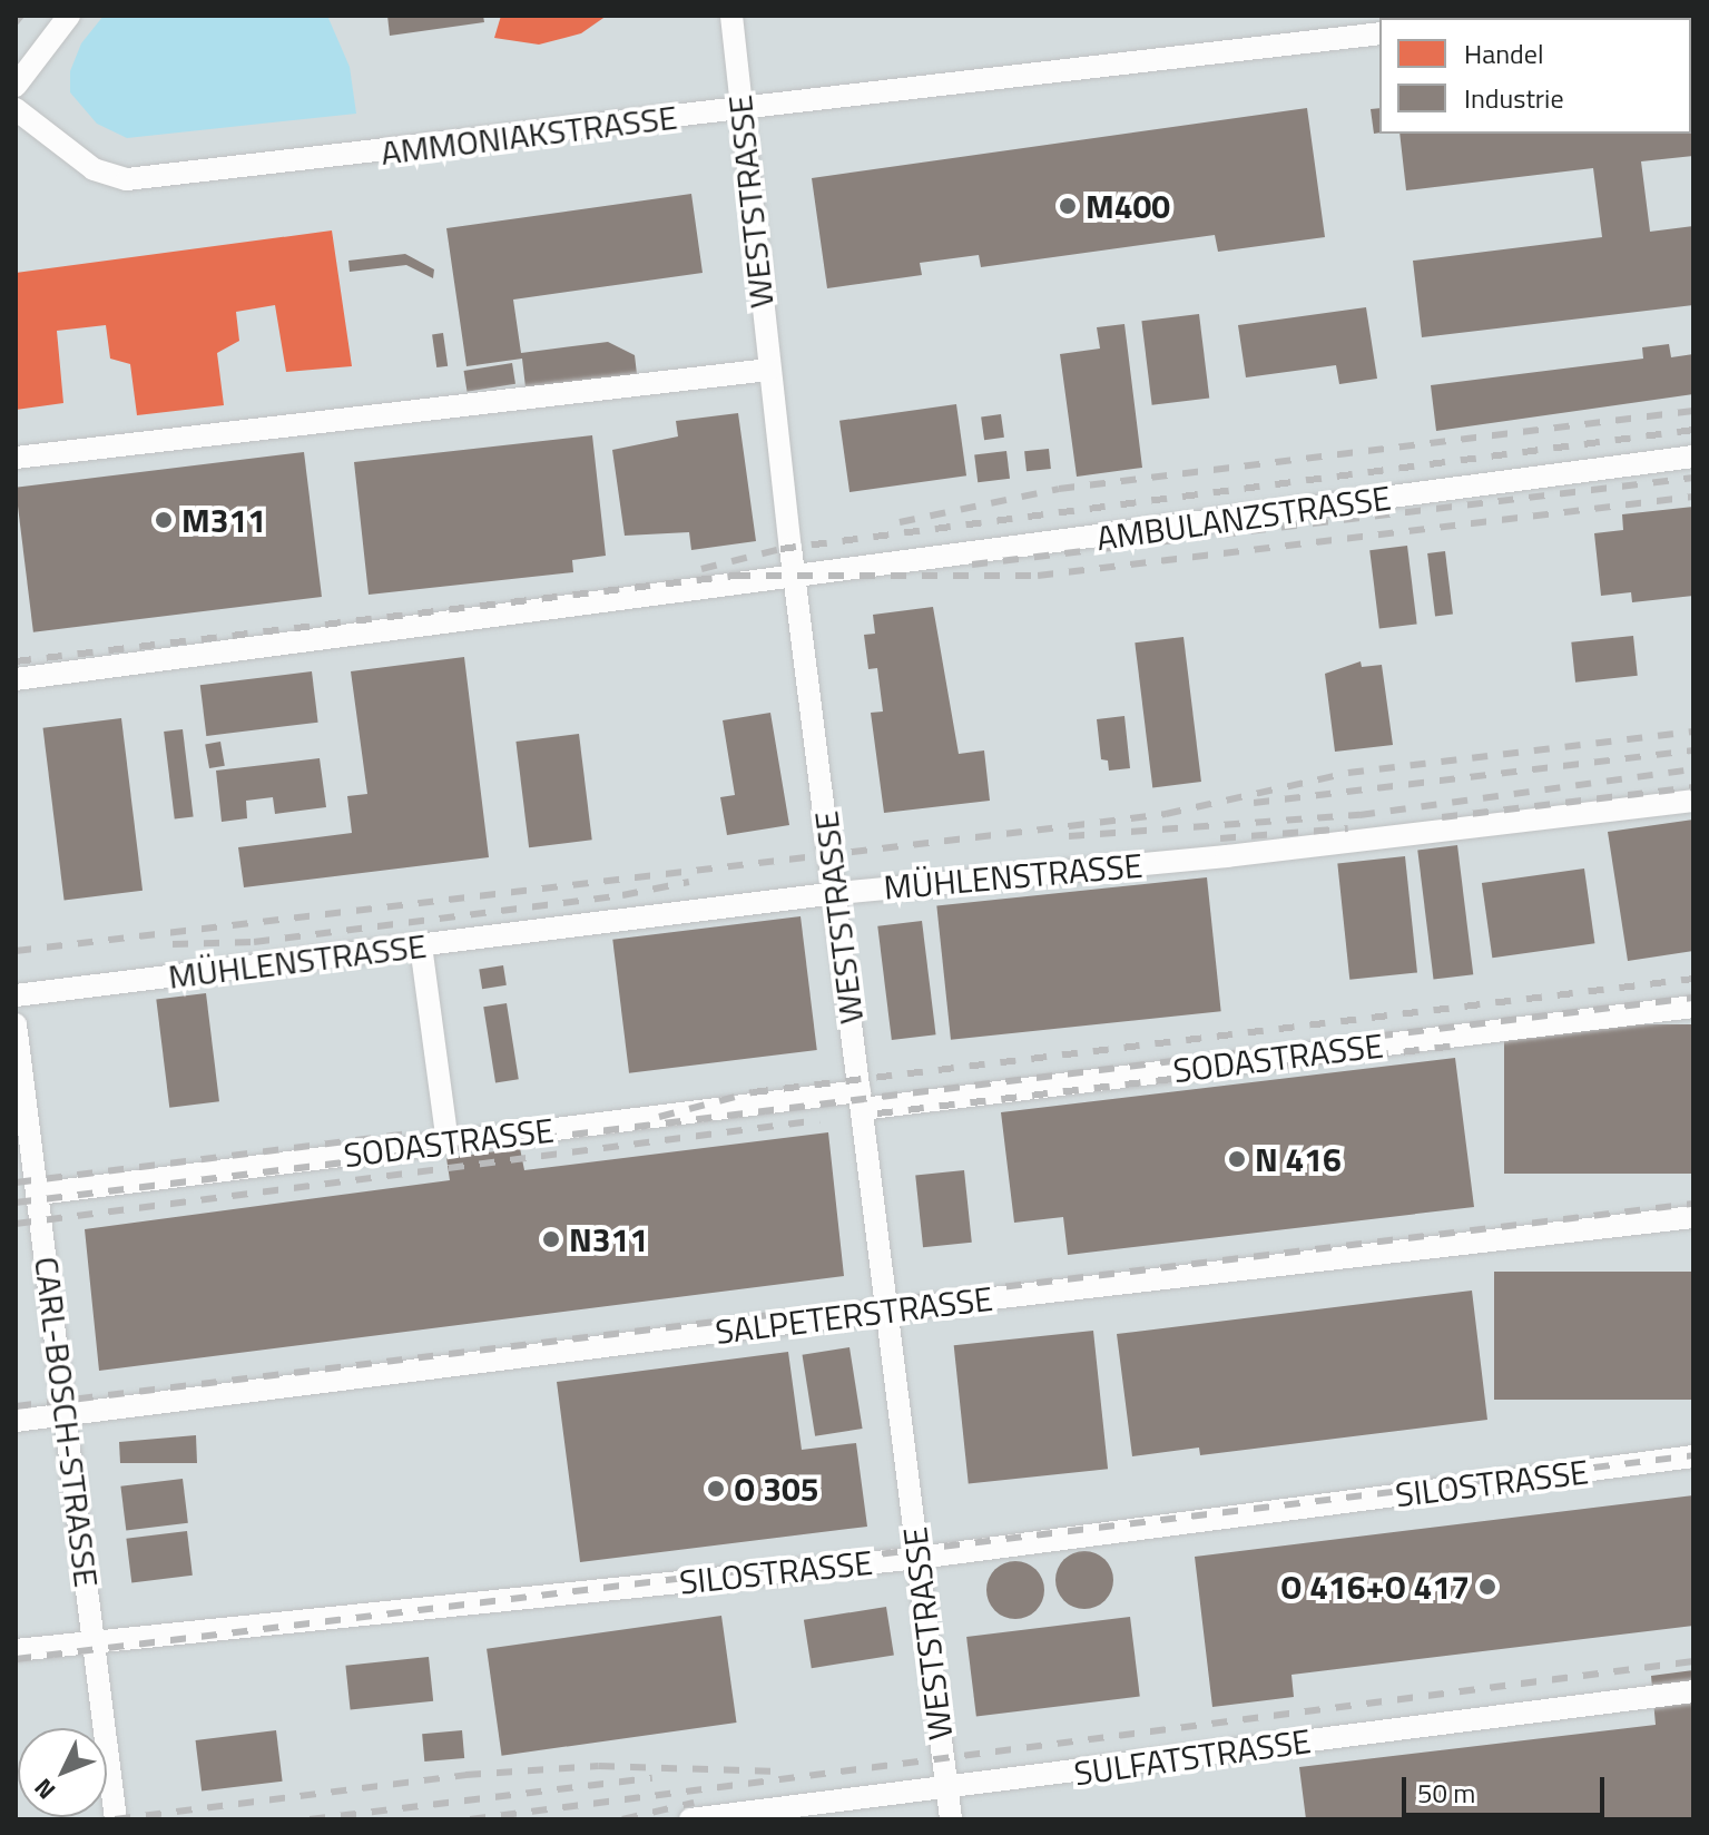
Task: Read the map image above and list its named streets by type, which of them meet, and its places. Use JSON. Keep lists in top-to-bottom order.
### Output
{
  "streets": {
    "street": [
      "AMMONIAKSTRASSE",
      "WESTSTRASSE",
      "AMBULANZSTRASSE",
      "MÜHLENSTRASSE",
      "SODASTRASSE",
      "SALPETERSTRASSE",
      "CARL-BOSCH-STRASSE",
      "SILOSTRASSE",
      "SULFATSTRASSE"
    ]
  },
  "crossings": [
    ["AMMONIAKSTRASSE", "WESTSTRASSE"],
    ["WESTSTRASSE", "AMBULANZSTRASSE"],
    ["WESTSTRASSE", "MÜHLENSTRASSE"],
    ["WESTSTRASSE", "SODASTRASSE"],
    ["WESTSTRASSE", "SALPETERSTRASSE"],
    ["WESTSTRASSE", "SILOSTRASSE"],
    ["WESTSTRASSE", "SULFATSTRASSE"],
    ["SODASTRASSE", "CARL-BOSCH-STRASSE"],
    ["SALPETERSTRASSE", "CARL-BOSCH-STRASSE"],
    ["CARL-BOSCH-STRASSE", "SILOSTRASSE"]
  ],
  "places": [
    "M400",
    "M311",
    "N 416",
    "N311",
    "O 305",
    "O 416+O 417"
  ],
  "legend": ["Handel", "Industrie"],
  "scale_bar": "50 m",
  "north": "bottom left"
}
